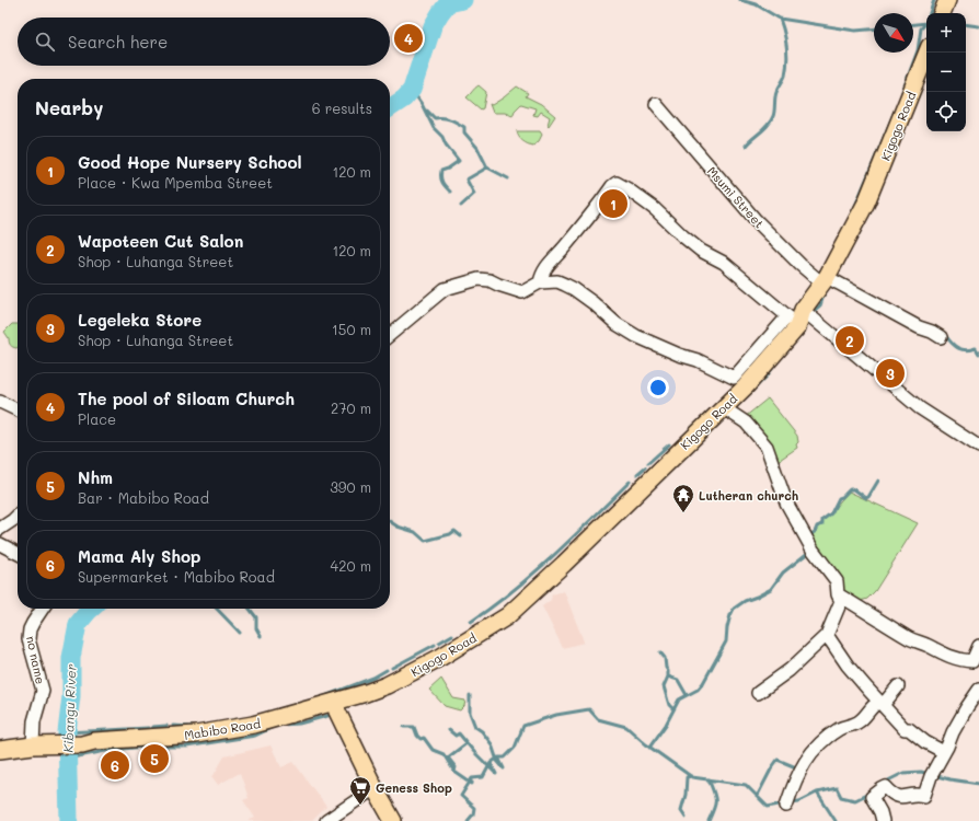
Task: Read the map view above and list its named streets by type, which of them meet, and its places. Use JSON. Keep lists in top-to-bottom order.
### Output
{
  "streets": {
    "main road": ["Kigogo Road", "Mabibo Road"],
    "street": ["Msumi Street", "no name"]
  },
  "crossings": [
    ["Kigogo Road", "Msumi Street"],
    ["Kigogo Road", "Mabibo Road"],
    ["no name", "Mabibo Road"]
  ],
  "water": ["Kibangu River"],
  "places": {
    "temple": ["Lutheran church"],
    "supermarket": ["Geness Shop"]
  },
  "north": "bottom right",
  "page": {
    "map_buttons": ["+", "−"],
    "search": "Search here",
    "pins": [
      "4",
      "1",
      "2",
      "3",
      "5",
      "6"
    ],
    "heading": ["Nearby", "6 results"],
    "list": [
      {
        "mark": "1",
        "name": "Good Hope Nursery School",
        "note": "Place · Kwa Mpemba Street",
        "value": "120 m"
      },
      {
        "mark": "2",
        "name": "Wapoteen Cut Salon",
        "note": "Shop · Luhanga Street",
        "value": "120 m"
      },
      {
        "mark": "3",
        "name": "Legeleka Store",
        "note": "Shop · Luhanga Street",
        "value": "150 m"
      },
      {
        "mark": "4",
        "name": "The pool of Siloam Church",
        "note": "Place",
        "value": "270 m"
      },
      {
        "mark": "5",
        "name": "Nhm",
        "note": "Bar · Mabibo Road",
        "value": "390 m"
      },
      {
        "mark": "6",
        "name": "Mama Aly Shop",
        "note": "Supermarket · Mabibo Road",
        "value": "420 m"
      }
    ]
  }
}
